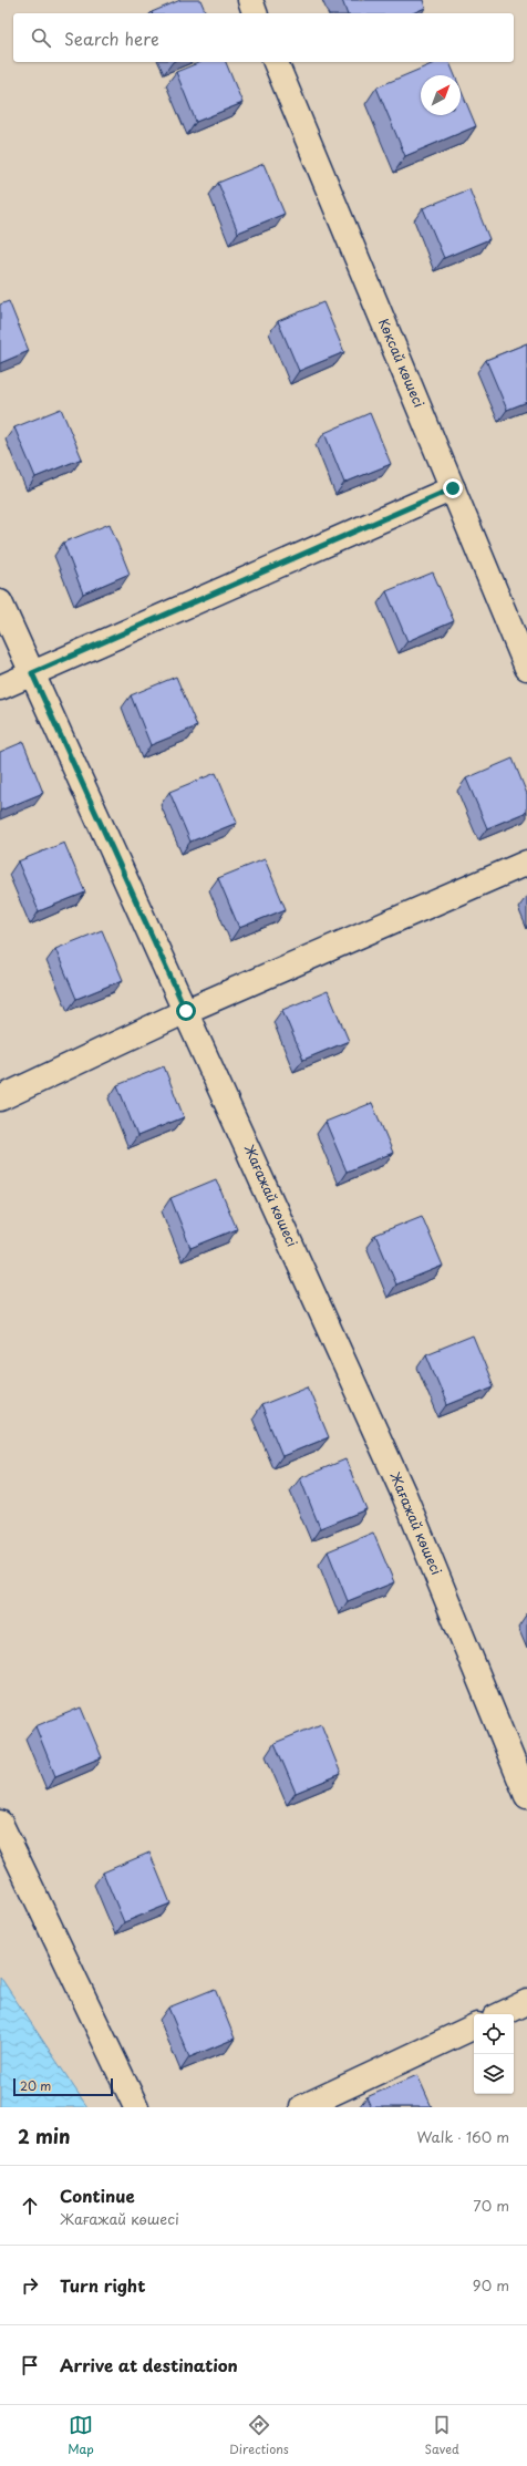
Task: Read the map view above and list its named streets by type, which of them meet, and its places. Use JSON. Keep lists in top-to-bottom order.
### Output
{
  "streets": {
    "street": ["Көксай көшесі", "Жағажай көшесі"]
  },
  "scale_bar": "20 m",
  "north": "top right",
  "page": {
    "search": "Search here",
    "scale": "20 m",
    "heading": ["2 min", "Walk · 160 m"],
    "list": [
      ["Continue", "Жағажай көшесі", "70 m"],
      ["Turn right", "90 m"],
      "Arrive at destination"
    ],
    "nav": ["Map", "Directions", "Saved"]
  }
}
